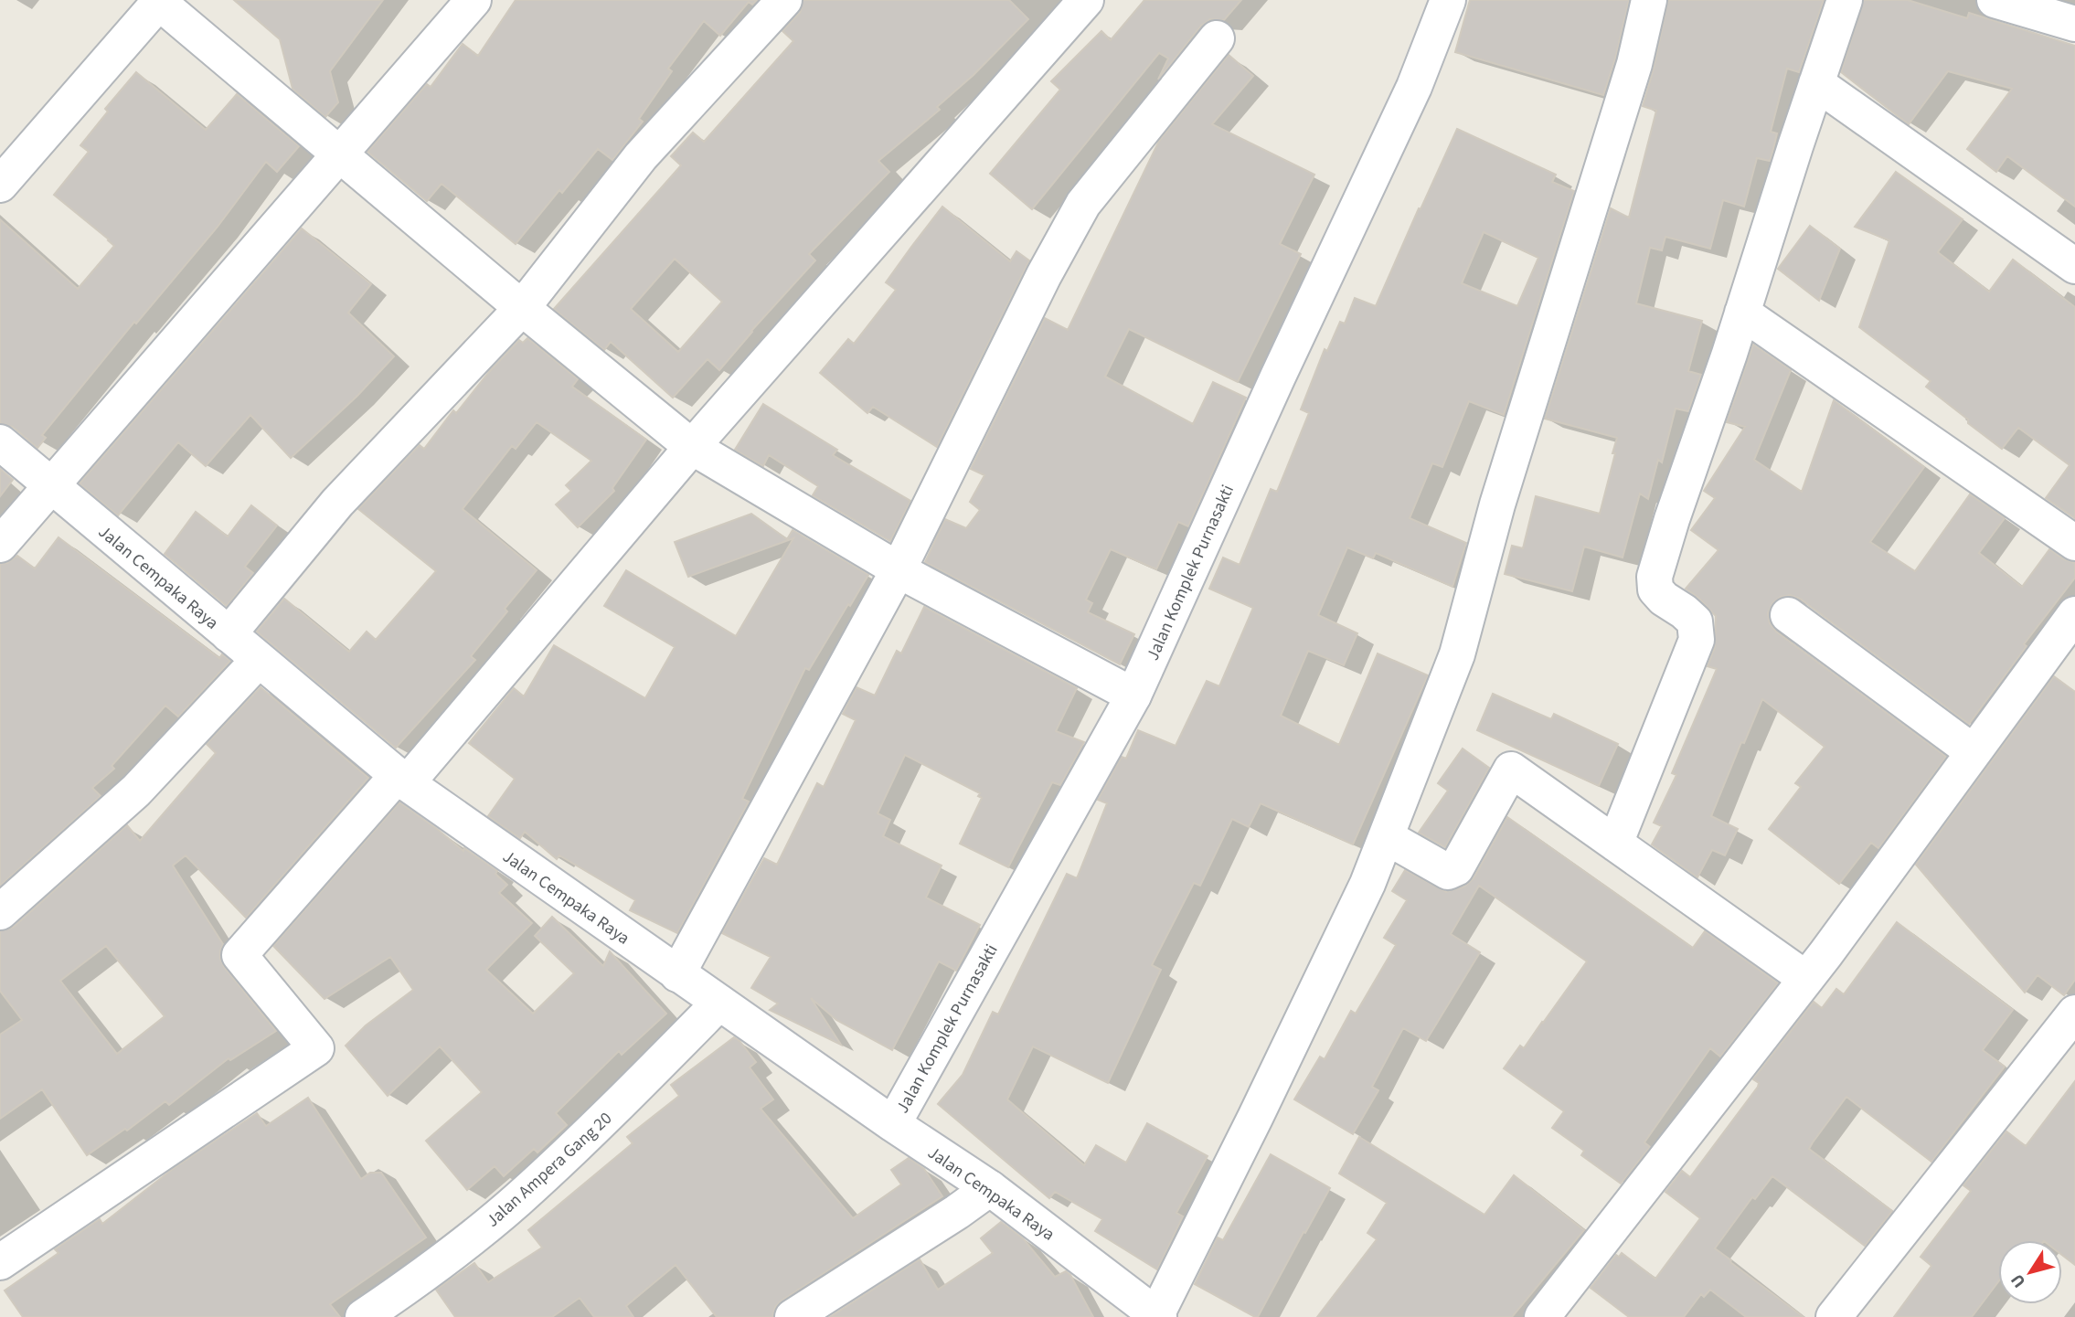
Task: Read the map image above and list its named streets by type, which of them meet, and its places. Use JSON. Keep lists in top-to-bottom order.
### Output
{
  "streets": {
    "street": ["Jalan Komplek Purnasakti", "Jalan Cempaka Raya", "Jalan Ampera Gang 20"]
  },
  "crossings": [
    ["Jalan Komplek Purnasakti", "Jalan Cempaka Raya"],
    ["Jalan Cempaka Raya", "Jalan Ampera Gang 20"]
  ],
  "north": "bottom left"
}
